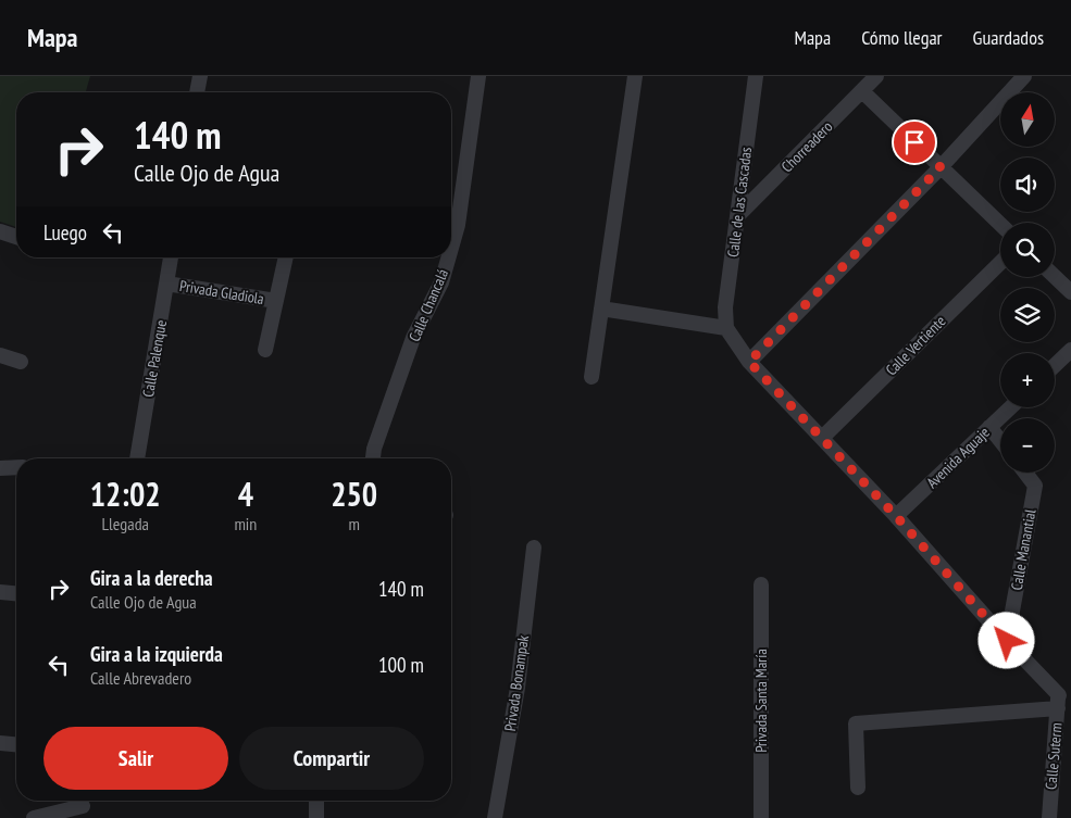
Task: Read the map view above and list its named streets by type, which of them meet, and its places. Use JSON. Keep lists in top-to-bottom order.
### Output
{
  "streets": {
    "street": [
      "Chorreadero",
      "Calle de las Cascadas",
      "Privada Gladiola",
      "Calle Chancalá",
      "Calle Vertiente",
      "Calle Palenque",
      "Avenida Aguaje",
      "Calle Manantial",
      "Privada Bonampak",
      "Privada Santa María",
      "Calle Suterm"
    ]
  },
  "crossings": [
    ["Chorreadero", "Calle de las Cascadas"],
    ["Privada Gladiola", "Calle Palenque"]
  ],
  "north": "top",
  "page": {
    "header": "Mapa",
    "nav": ["Mapa", "Cómo llegar", "Guardados"],
    "map_buttons": ["+", "−"],
    "turn": ["140 m", "Calle Ojo de Agua"],
    "then": "Luego",
    "eta": [
      "12:02",
      "Llegada",
      "4",
      "min",
      "250",
      "m"
    ],
    "list": [
      {
        "name": "Gira a la derecha",
        "note": "Calle Ojo de Agua",
        "value": "140 m"
      },
      {
        "name": "Gira a la izquierda",
        "note": "Calle Abrevadero",
        "value": "100 m"
      }
    ],
    "buttons": ["Salir", "Compartir"]
  }
}
